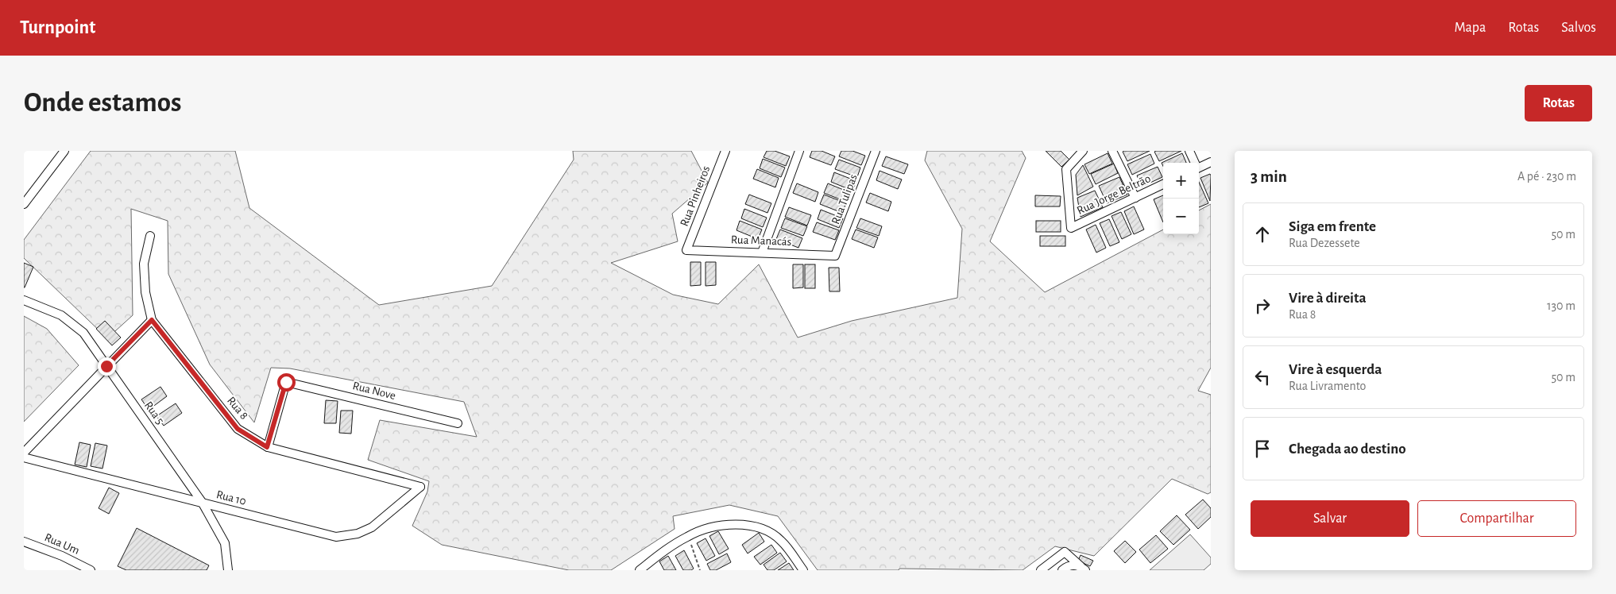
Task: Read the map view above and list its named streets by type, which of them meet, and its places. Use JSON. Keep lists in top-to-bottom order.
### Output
{
  "streets": {
    "street": [
      "Rua Jorge Beltrão",
      "Rua Pinheiros",
      "Rua Tulipas",
      "Rua Manacás",
      "Rua Nove",
      "Rua 8",
      "Rua 5",
      "Rua 10",
      "Rua Um"
    ]
  },
  "crossings": [
    ["Rua Pinheiros", "Rua Manacás"],
    ["Rua Tulipas", "Rua Manacás"],
    ["Rua Nove", "Rua 8"],
    ["Rua 8", "Rua 10"],
    ["Rua 5", "Rua 10"]
  ],
  "page": {
    "header": "Turnpoint",
    "nav": ["Mapa", "Rotas", "Salvos"],
    "buttons": [
      "Rotas",
      ["Salvar", "Compartilhar"]
    ],
    "title": "Onde estamos",
    "heading": ["3 min", "A pé · 230 m"],
    "map_buttons": ["+", "−"],
    "list": [
      ["Siga em frente", "Rua Dezessete", "50 m"],
      ["Vire à direita", "Rua 8", "130 m"],
      ["Vire à esquerda", "Rua Livramento", "50 m"],
      "Chegada ao destino"
    ]
  }
}
